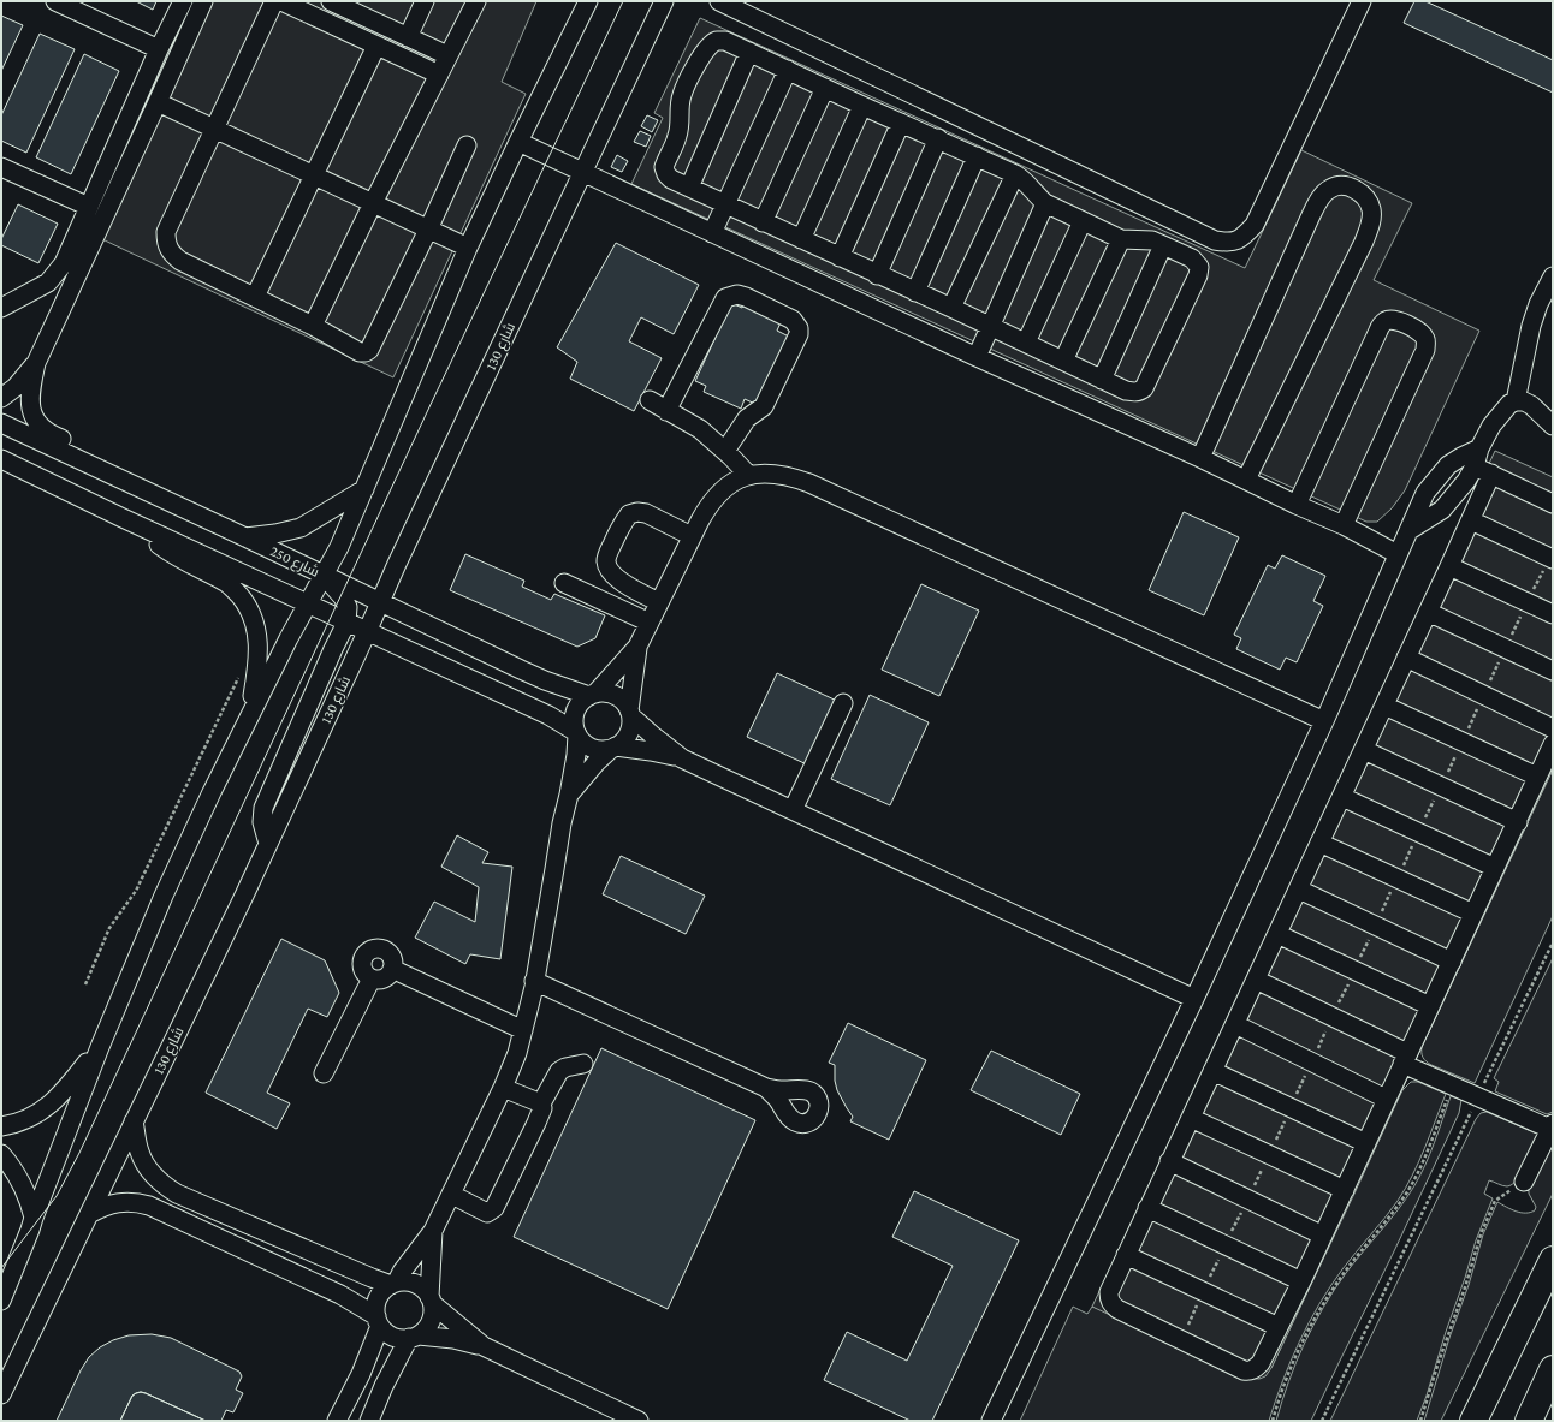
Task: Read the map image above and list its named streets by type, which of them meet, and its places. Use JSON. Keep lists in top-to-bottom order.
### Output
{
  "streets": {
    "street": ["شارع 130", "شارع 250"]
  },
  "crossings": [
    ["شارع 130", "شارع 250"]
  ]
}
